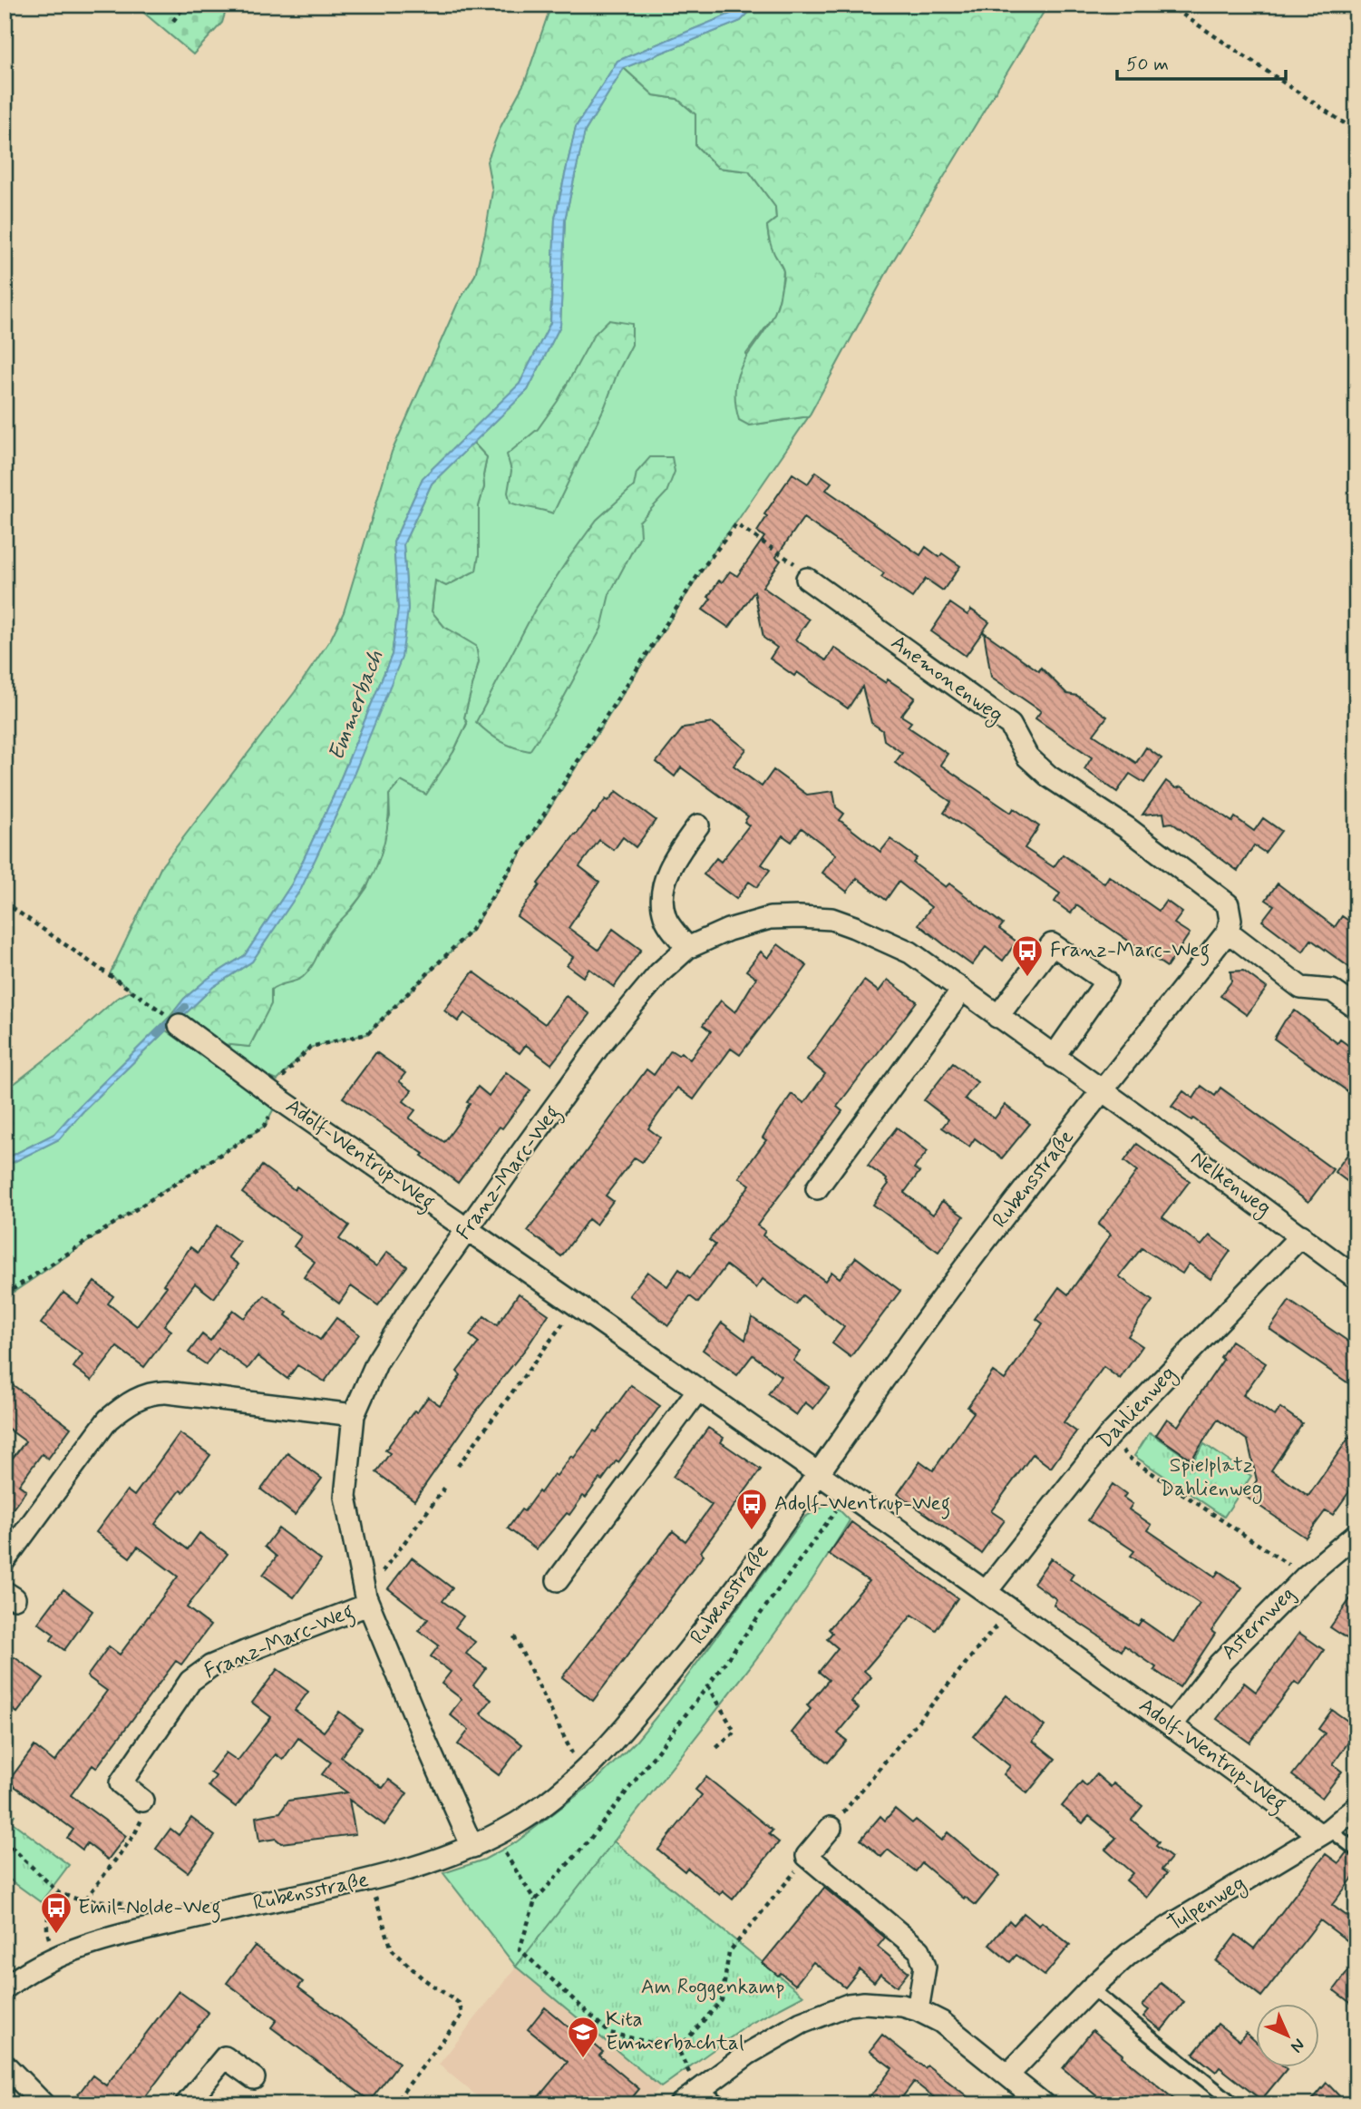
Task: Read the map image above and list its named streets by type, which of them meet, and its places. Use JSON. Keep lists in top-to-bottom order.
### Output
{
  "streets": {
    "street": [
      "Anemonenweg",
      "Adolf-Wentrup-Weg",
      "Franz-Marc-Weg",
      "Rubensstraße",
      "Nelkenweg",
      "Dahlienweg",
      "Asternweg",
      "Tulpenweg"
    ]
  },
  "crossings": [
    ["Anemonenweg", "Rubensstraße"],
    ["Adolf-Wentrup-Weg", "Franz-Marc-Weg"],
    ["Adolf-Wentrup-Weg", "Rubensstraße"],
    ["Adolf-Wentrup-Weg", "Dahlienweg"],
    ["Adolf-Wentrup-Weg", "Asternweg"],
    ["Adolf-Wentrup-Weg", "Tulpenweg"],
    ["Franz-Marc-Weg", "Rubensstraße"],
    ["Franz-Marc-Weg", "Nelkenweg"],
    ["Rubensstraße", "Nelkenweg"],
    ["Nelkenweg", "Dahlienweg"]
  ],
  "water": ["Emmerbach"],
  "parks": ["Spielplatz Dahlienweg", "Am Roggenkamp"],
  "places": {
    "bus stop": ["Franz-Marc-Weg", "Adolf-Wentrup-Weg", "Emil-Nolde-Weg"],
    "school or university": ["Kita Emmerbachtal"]
  },
  "scale_bar": "50 m",
  "north": "bottom right"
}
